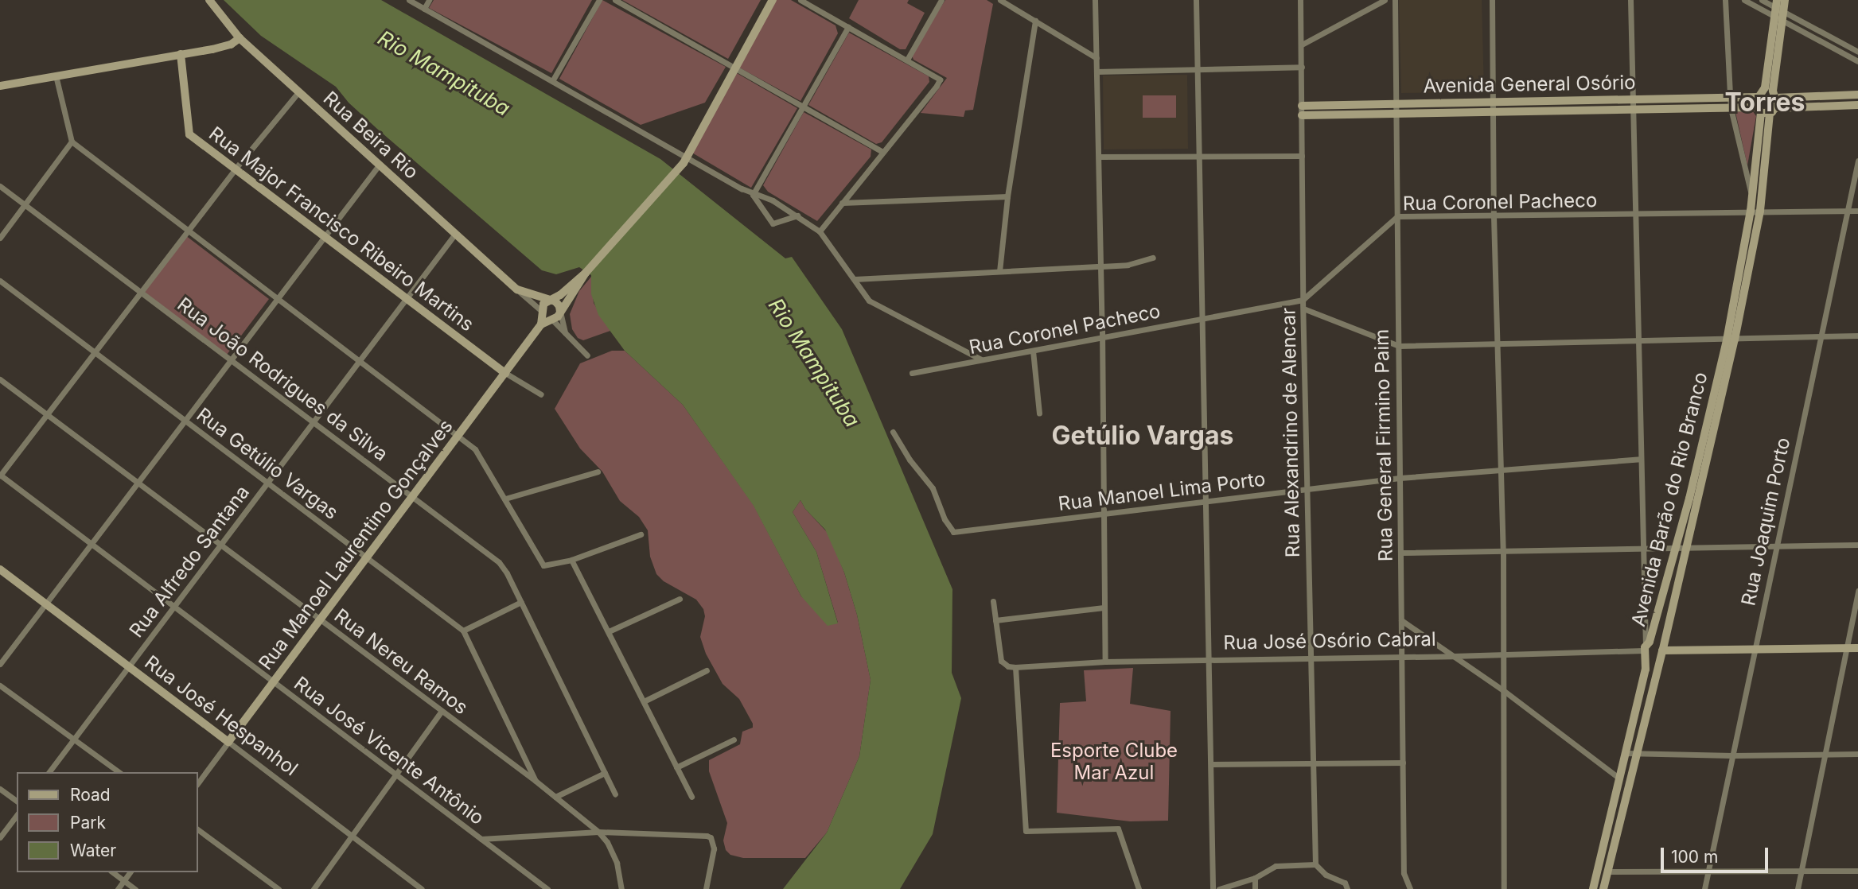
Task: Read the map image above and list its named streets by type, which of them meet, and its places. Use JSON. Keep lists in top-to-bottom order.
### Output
{
  "streets": {
    "main road": [
      "Avenida General Osório",
      "Rua Beira Rio",
      "Rua Major Francisco Ribeiro Martins",
      "Avenida Barão do Rio Branco",
      "Rua Manoel Laurentino Gonçalves",
      "Rua José Hespanhol"
    ],
    "street": [
      "Rua Coronel Pacheco",
      "Rua João Rodrigues da Silva",
      "Rua Alexandrino de Alencar",
      "Rua General Firmino Paim",
      "Rua Getúlio Vargas",
      "Rua Manoel Lima Porto",
      "Rua Joaquim Porto",
      "Rua Alfredo Santana",
      "Rua José Osório Cabral",
      "Rua Nereu Ramos",
      "Rua José Vicente Antônio"
    ]
  },
  "crossings": [
    ["Avenida General Osório", "Rua Alexandrino de Alencar"],
    ["Avenida General Osório", "Rua General Firmino Paim"],
    ["Avenida General Osório", "Avenida Barão do Rio Branco"],
    ["Rua Beira Rio", "Rua Manoel Laurentino Gonçalves"],
    ["Rua Beira Rio", "Rua Alfredo Santana"],
    ["Rua Coronel Pacheco", "Rua Alexandrino de Alencar"],
    ["Rua Coronel Pacheco", "Rua General Firmino Paim"],
    ["Rua Coronel Pacheco", "Avenida Barão do Rio Branco"],
    ["Rua Coronel Pacheco", "Rua Joaquim Porto"],
    ["Rua Major Francisco Ribeiro Martins", "Rua Manoel Laurentino Gonçalves"],
    ["Rua Major Francisco Ribeiro Martins", "Rua Alfredo Santana"],
    ["Rua João Rodrigues da Silva", "Rua Manoel Laurentino Gonçalves"],
    ["Rua João Rodrigues da Silva", "Rua Alfredo Santana"],
    ["Rua Alexandrino de Alencar", "Rua Manoel Lima Porto"],
    ["Rua Alexandrino de Alencar", "Rua José Osório Cabral"],
    ["Rua General Firmino Paim", "Rua Manoel Lima Porto"],
    ["Rua General Firmino Paim", "Rua José Osório Cabral"],
    ["Rua Getúlio Vargas", "Rua Manoel Laurentino Gonçalves"],
    ["Rua Getúlio Vargas", "Rua Alfredo Santana"],
    ["Rua Getúlio Vargas", "Rua Nereu Ramos"],
    ["Avenida Barão do Rio Branco", "Rua José Osório Cabral"],
    ["Rua Manoel Laurentino Gonçalves", "Rua Nereu Ramos"],
    ["Rua Manoel Laurentino Gonçalves", "Rua José Hespanhol"],
    ["Rua Manoel Laurentino Gonçalves", "Rua José Vicente Antônio"],
    ["Rua Alfredo Santana", "Rua Nereu Ramos"],
    ["Rua Alfredo Santana", "Rua José Hespanhol"],
    ["Rua Alfredo Santana", "Rua José Vicente Antônio"]
  ],
  "districts": ["Torres", "Getúlio Vargas"],
  "water": ["Rio Mampituba"],
  "parks": ["Esporte Clube Mar Azul"],
  "legend": ["Road", "Park", "Water"],
  "scale_bar": "100 m"
}
